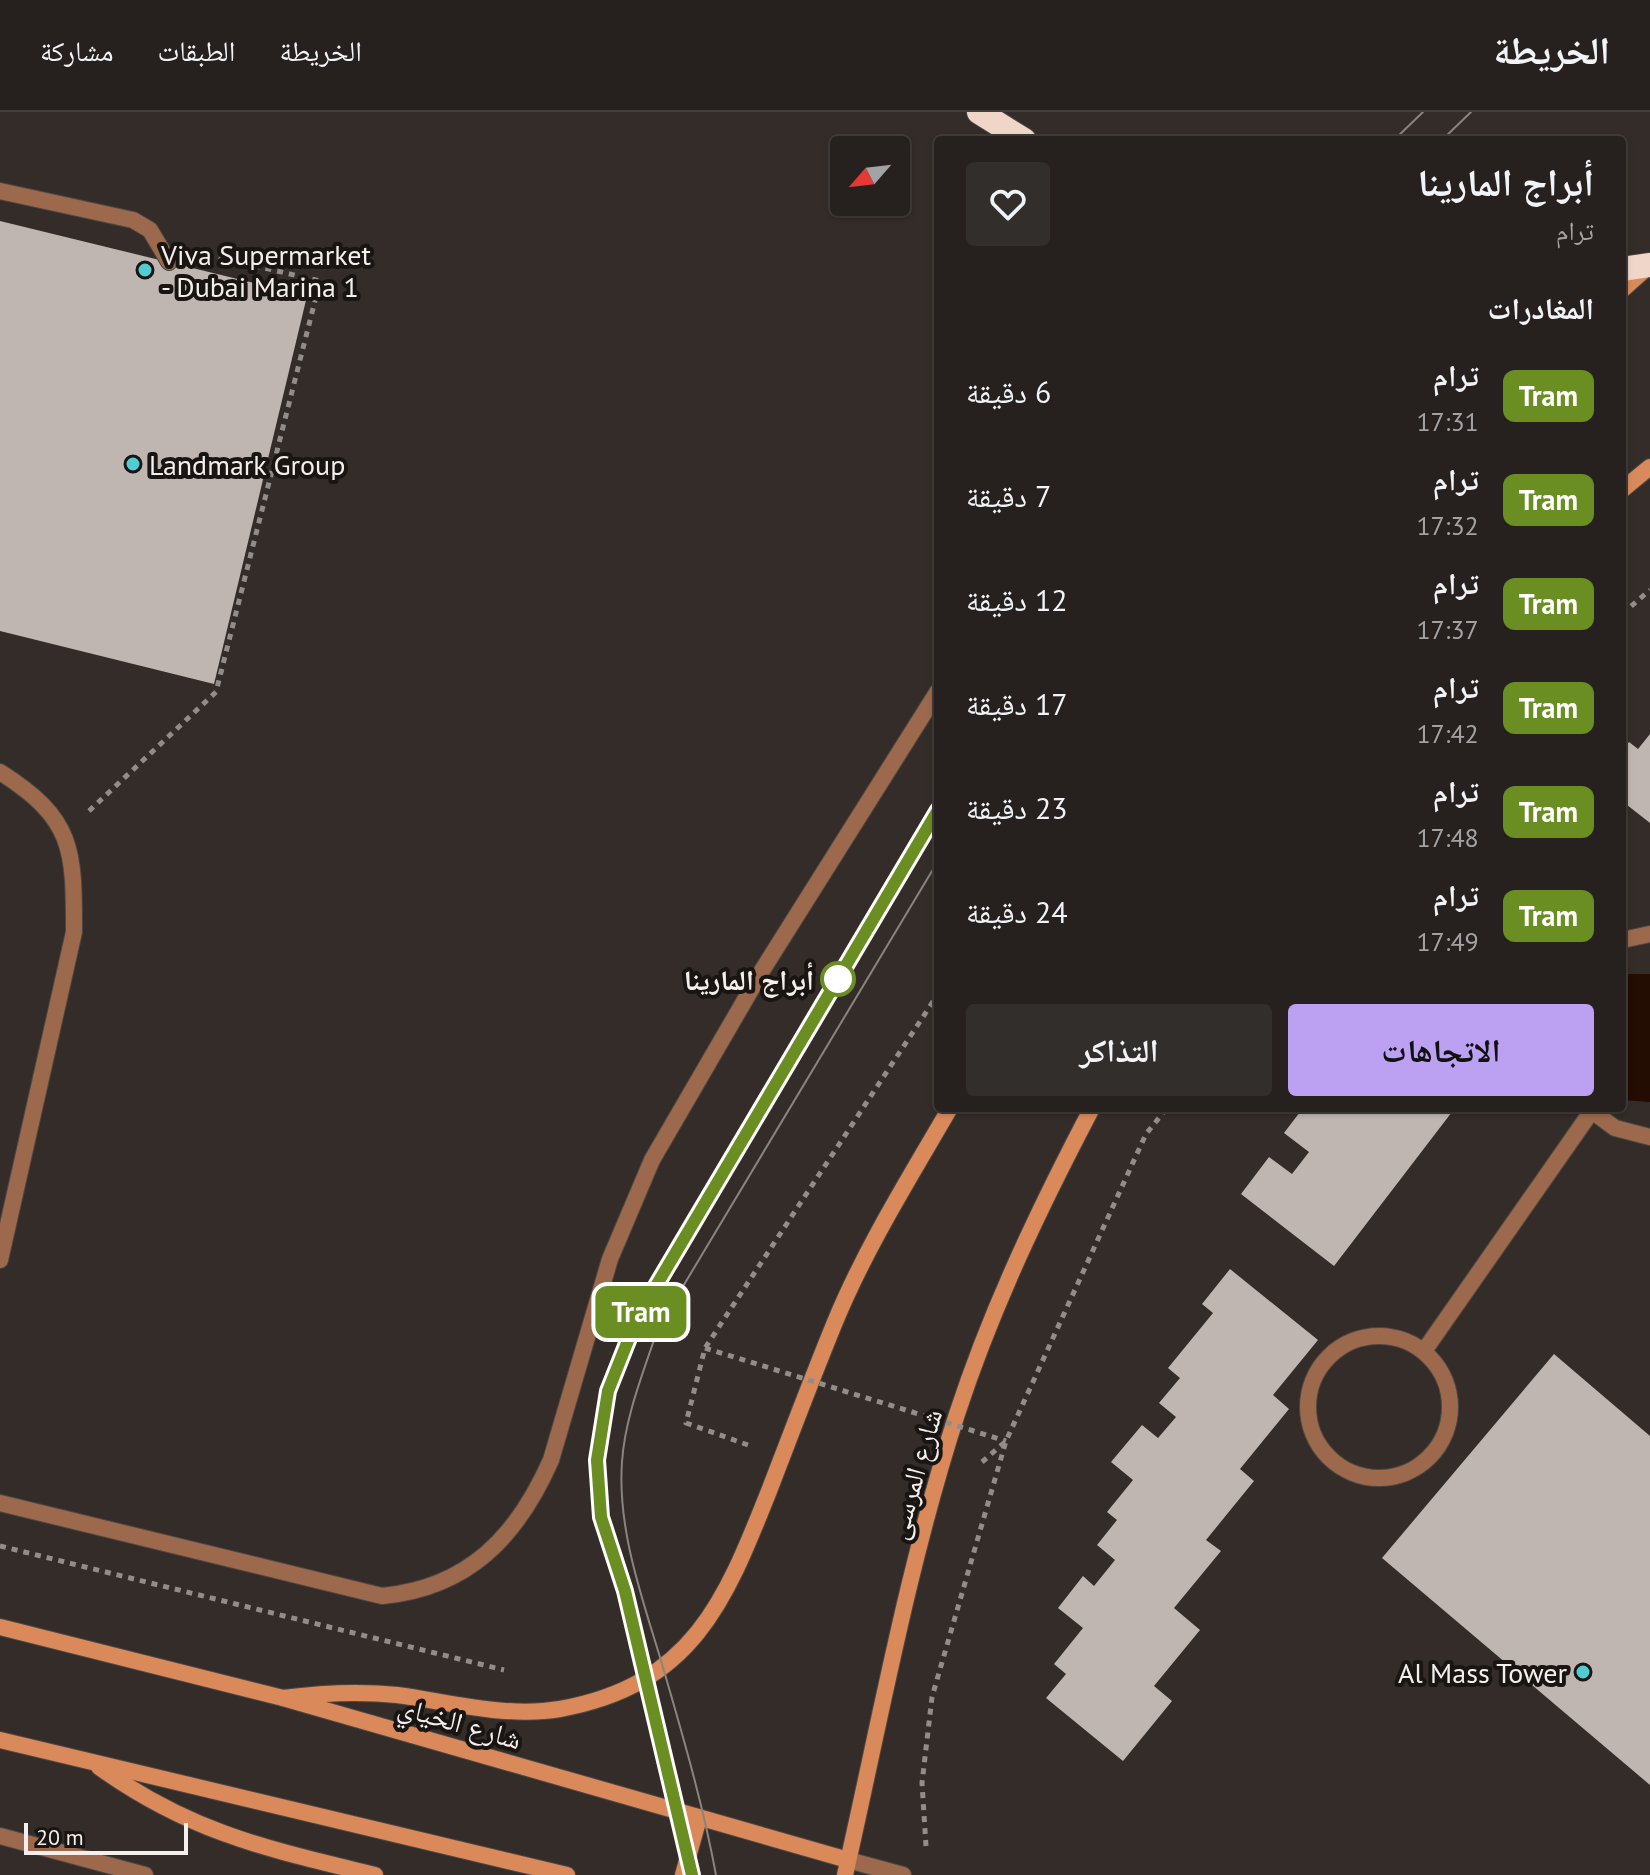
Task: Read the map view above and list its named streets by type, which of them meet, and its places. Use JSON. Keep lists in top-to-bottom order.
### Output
{
  "streets": {
    "main road": ["شارع المرسى", "شارع الخياي"]
  },
  "crossings": [
    ["شارع المرسى", "شارع الخياي"]
  ],
  "places": [
    "Viva Supermarket - Dubai Marina 1",
    "Landmark Group",
    "أبراج المارينا",
    "Al Mass Tower"
  ],
  "lines": ["tram line Tram"],
  "scale_bar": "20 m",
  "north": "bottom left",
  "page": {
    "header": "الخريطة",
    "nav": ["الخريطة", "الطبقات", "مشاركة"],
    "on_map": "Tram",
    "heading": [
      ["أبراج المارينا", "ترام"],
      "المغادرات"
    ],
    "list": [
      {
        "mark": "Tram",
        "name": "ترام",
        "note": "17:31",
        "value": "6 دقيقة"
      },
      {
        "mark": "Tram",
        "name": "ترام",
        "note": "17:32",
        "value": "7 دقيقة"
      },
      {
        "mark": "Tram",
        "name": "ترام",
        "note": "17:37",
        "value": "12 دقيقة"
      },
      {
        "mark": "Tram",
        "name": "ترام",
        "note": "17:42",
        "value": "17 دقيقة"
      },
      {
        "mark": "Tram",
        "name": "ترام",
        "note": "17:48",
        "value": "23 دقيقة"
      },
      {
        "mark": "Tram",
        "name": "ترام",
        "note": "17:49",
        "value": "24 دقيقة"
      }
    ],
    "buttons": ["الاتجاهات", "التذاكر"],
    "scale": "20 m"
  }
}
